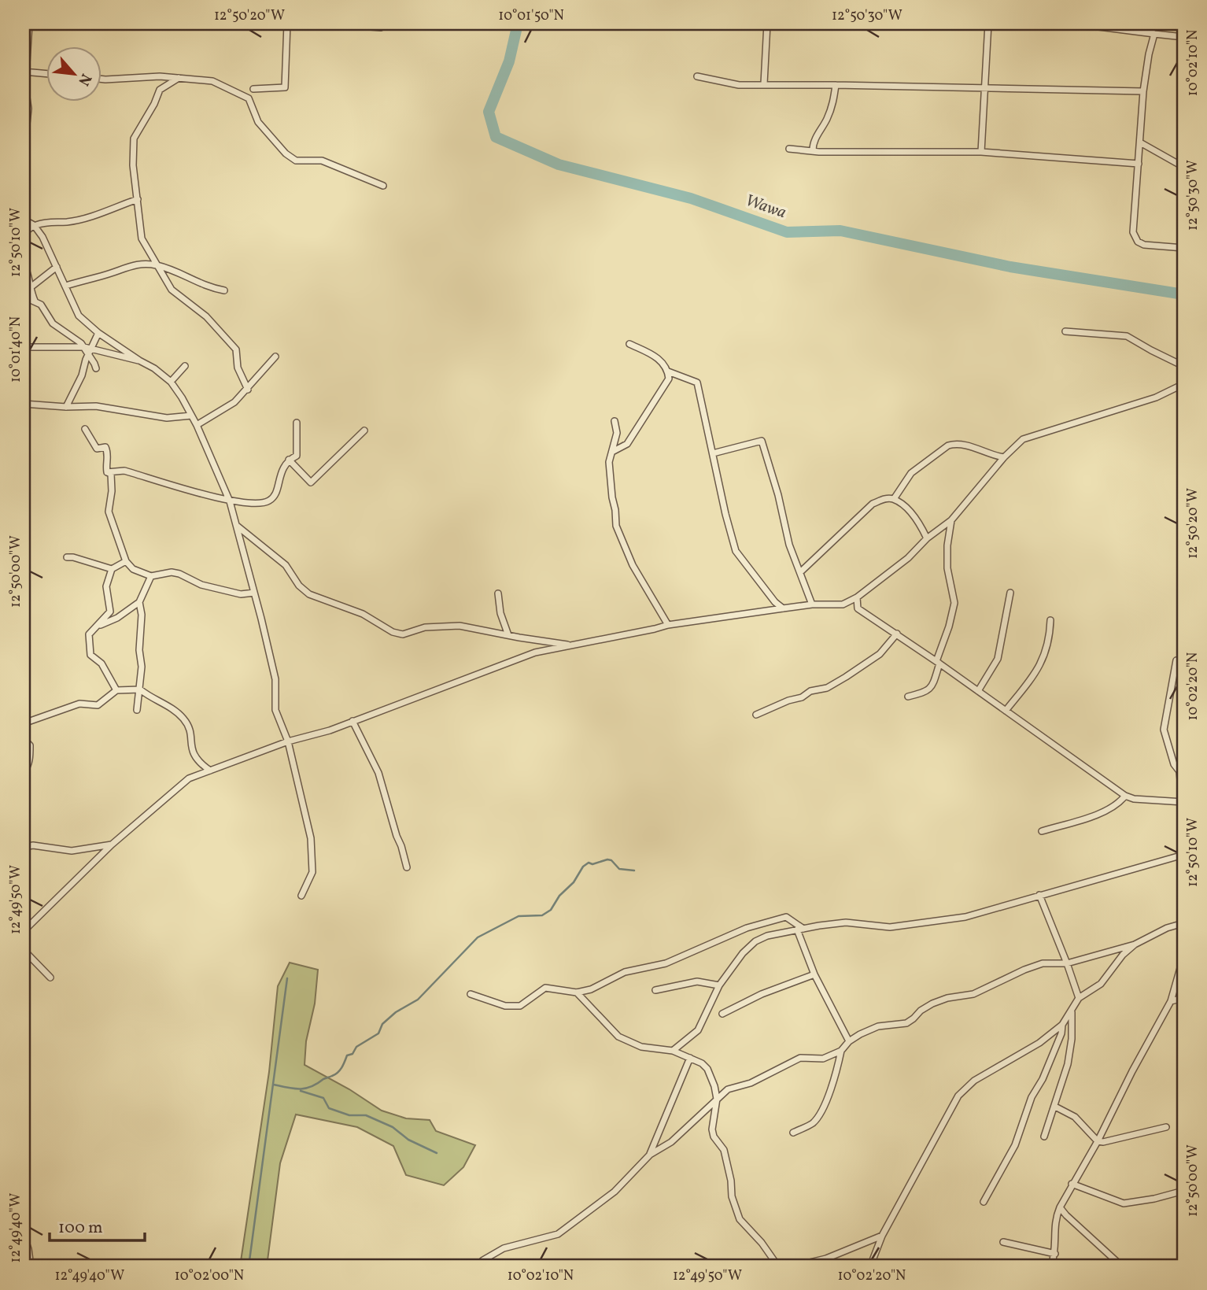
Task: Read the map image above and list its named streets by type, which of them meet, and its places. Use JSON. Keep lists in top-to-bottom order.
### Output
{
  "water": ["Wawa"],
  "scale_bar": "100 m",
  "north": "bottom right",
  "coordinates": [
    "12°50'20\"W",
    "10°01'50\"N",
    "12°50'30\"W",
    "10°02'10\"N",
    "12°50'10\"W",
    "10°01'40\"N",
    "12°50'00\"W",
    "10°02'20\"N",
    "12°49'50\"W",
    "12°49'40\"W",
    "10°02'00\"N"
  ]
}
